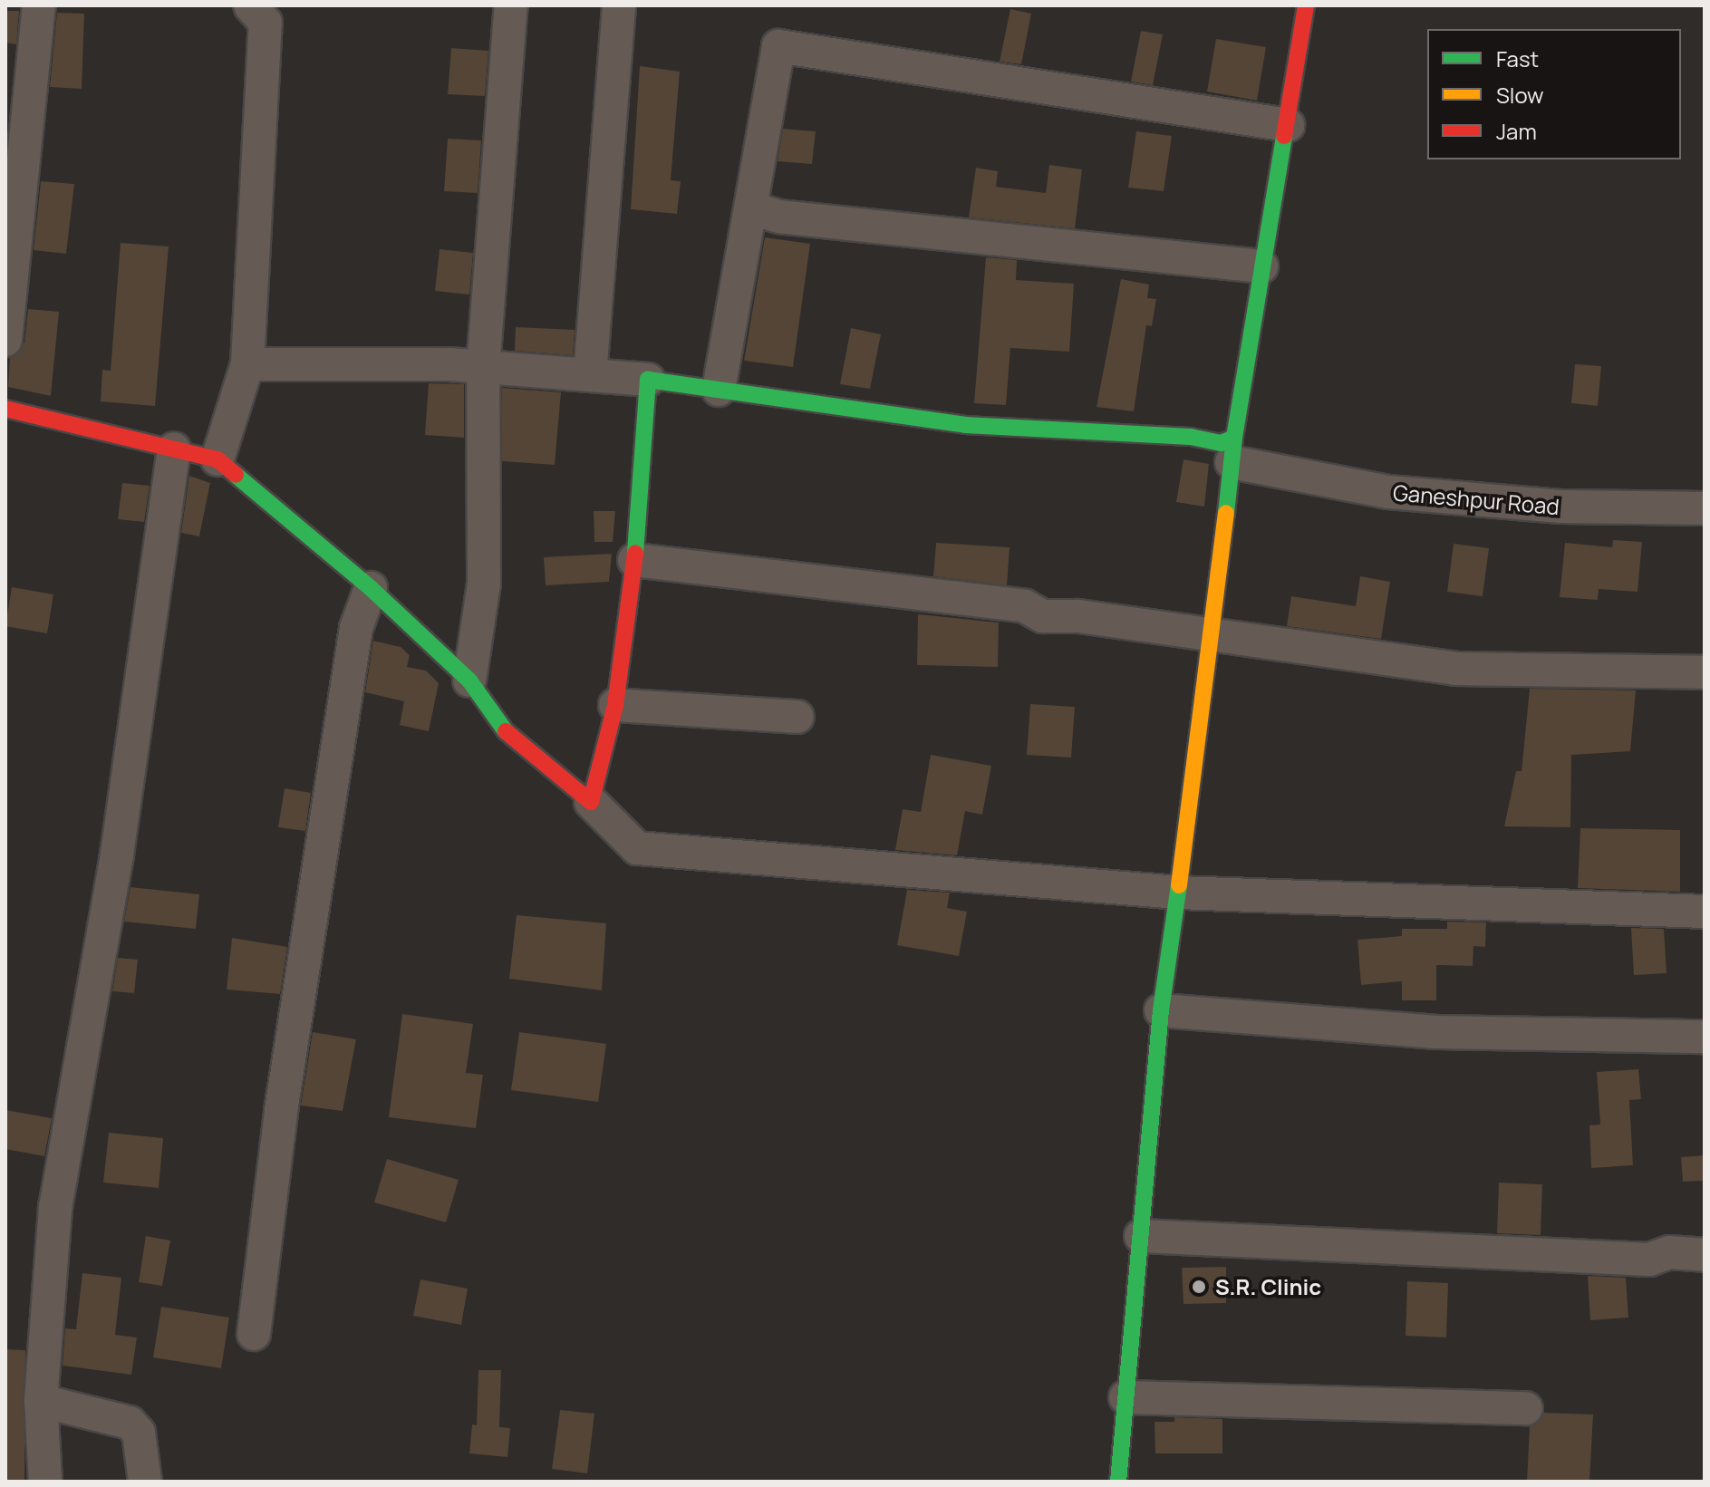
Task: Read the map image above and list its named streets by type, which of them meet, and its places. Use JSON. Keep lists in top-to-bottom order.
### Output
{
  "streets": {
    "street": ["Ganeshpur Road"]
  },
  "places": ["S.R. Clinic"],
  "legend": ["Fast", "Slow", "Jam"]
}
